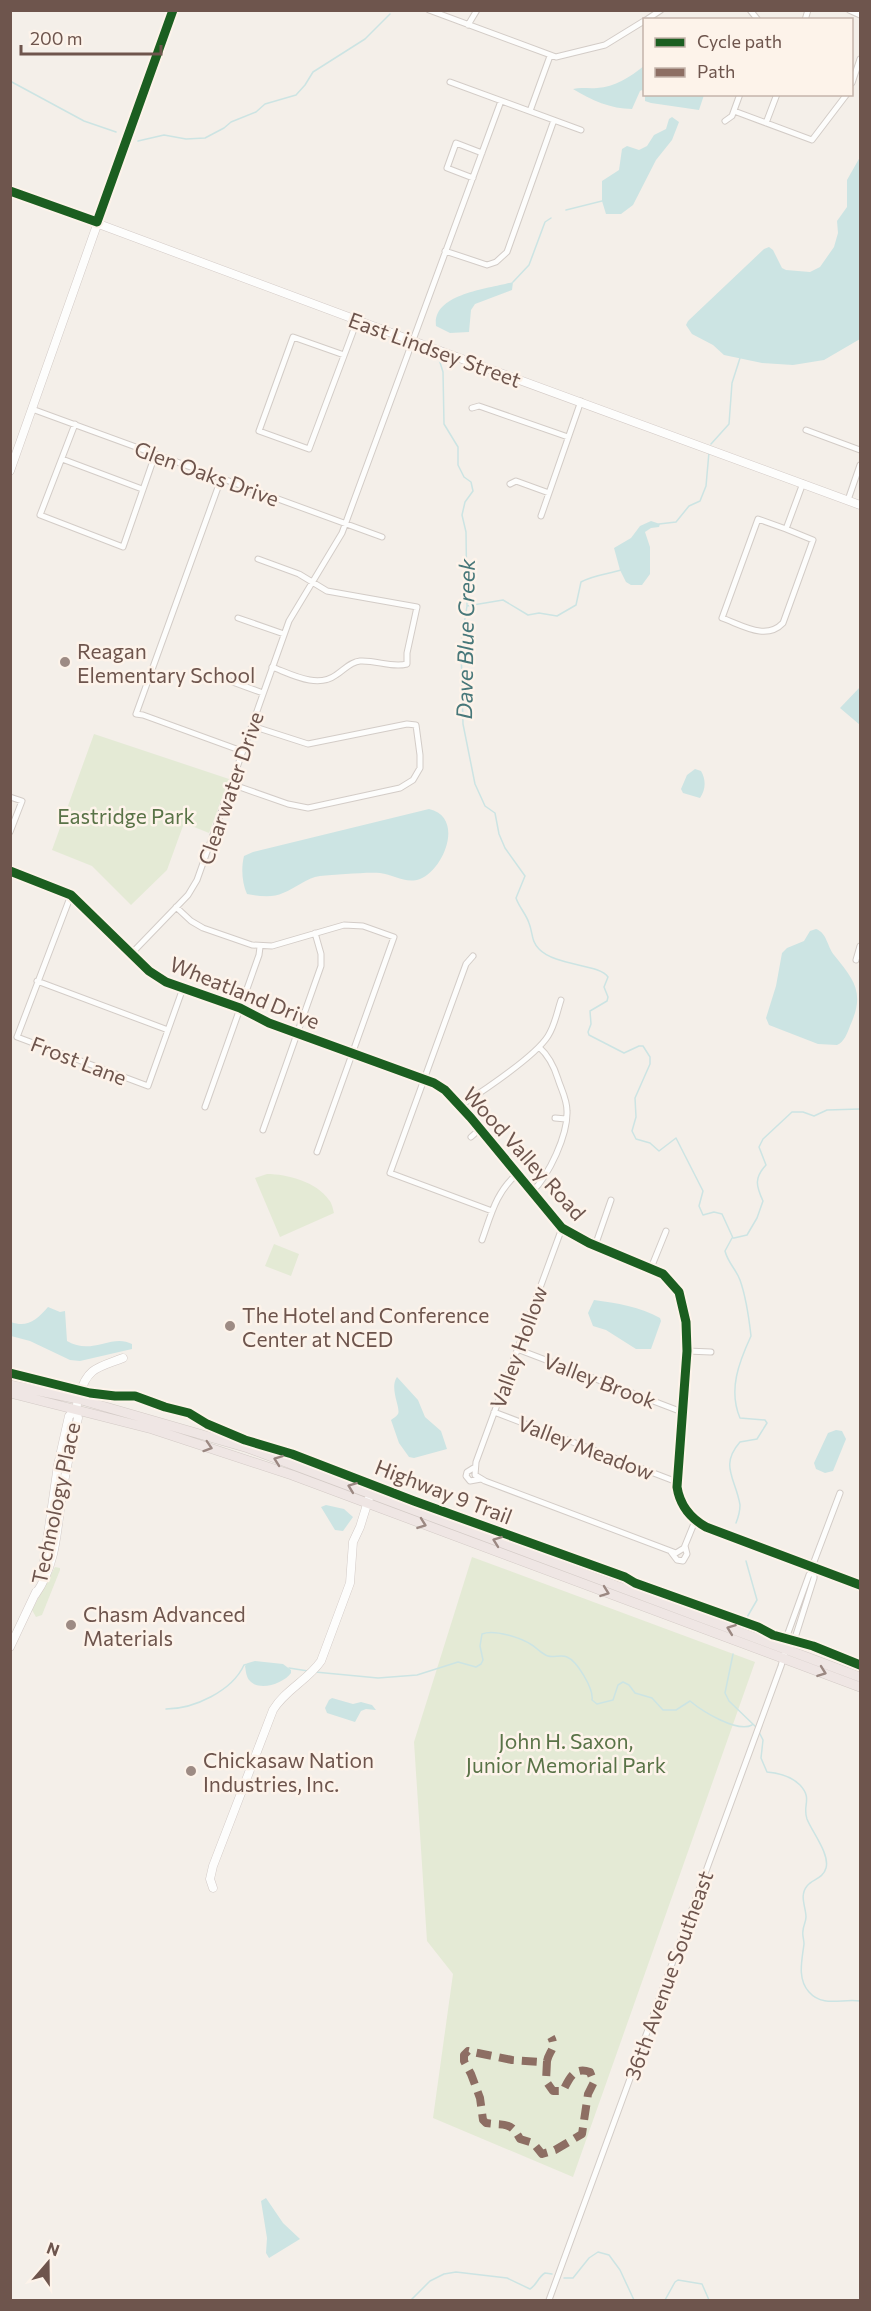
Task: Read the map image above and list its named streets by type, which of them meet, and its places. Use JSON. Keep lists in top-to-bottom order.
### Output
{
  "streets": {
    "street": [
      "East Lindsey Street",
      "Glen Oaks Drive",
      "Clearwater Drive",
      "Wheatland Drive",
      "Frost Lane",
      "Wood Valley Road",
      "Valley Hollow",
      "Valley Brook",
      "Valley Meadow",
      "Technology Place",
      "36th Avenue Southeast"
    ],
    "cycle path": ["Highway 9 Trail"]
  },
  "crossings": [
    ["East Lindsey Street", "Clearwater Drive"],
    ["Glen Oaks Drive", "Clearwater Drive"],
    ["Clearwater Drive", "Wheatland Drive"],
    ["Wheatland Drive", "Frost Lane"],
    ["Wheatland Drive", "Wood Valley Road"],
    ["Wood Valley Road", "Valley Hollow"],
    ["Wood Valley Road", "Valley Brook"],
    ["Wood Valley Road", "Valley Meadow"],
    ["Valley Hollow", "Valley Brook"],
    ["Valley Hollow", "Valley Meadow"]
  ],
  "water": ["Dave Blue Creek"],
  "parks": ["Eastridge Park", "John H. Saxon, Junior Memorial Park"],
  "places": [
    "Reagan Elementary School",
    "The Hotel and Conference Center at NCED",
    "Chasm Advanced Materials",
    "Chickasaw Nation Industries, Inc."
  ],
  "legend": ["Cycle path", "Path"],
  "scale_bar": "200 m",
  "north": "top"
}
